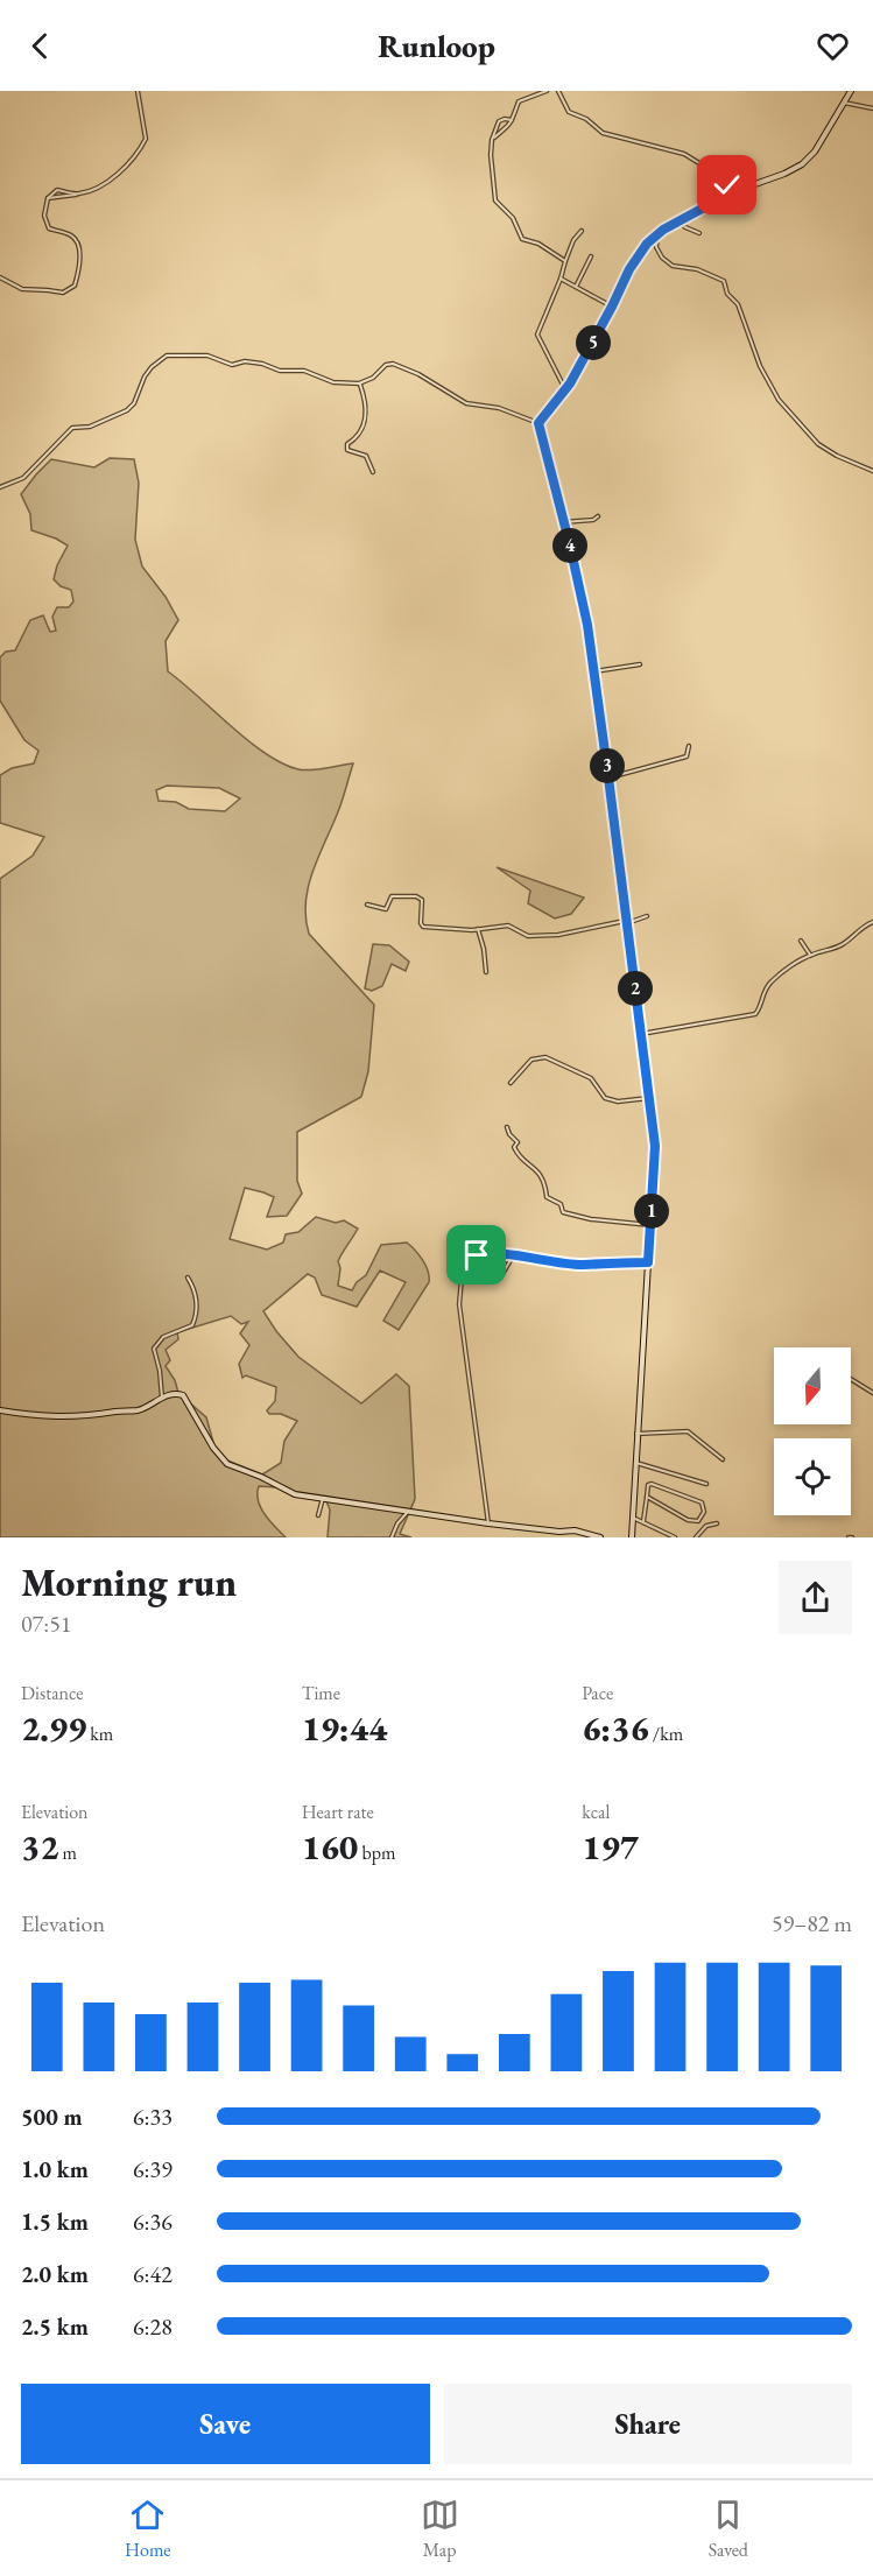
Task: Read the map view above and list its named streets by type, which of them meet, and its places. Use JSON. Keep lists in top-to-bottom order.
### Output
{
  "north": "bottom",
  "page": {
    "header": "Runloop",
    "pins": [
      "5",
      "4",
      "3",
      "2",
      "1"
    ],
    "heading": ["Morning run", "07:51"],
    "stats": [
      ["Distance", "2.99 km"],
      ["Time", "19:44"],
      ["Pace", "6:36 /km"],
      ["Elevation", "32 m"],
      ["Heart rate", "160 bpm"],
      ["kcal", "197"]
    ],
    "chart": ["Elevation", "59–82 m"],
    "list": [
      {
        "name": "500 m",
        "note": "6:33"
      },
      {
        "name": "1.0 km",
        "note": "6:39"
      },
      {
        "name": "1.5 km",
        "note": "6:36"
      },
      {
        "name": "2.0 km",
        "note": "6:42"
      },
      {
        "name": "2.5 km",
        "note": "6:28"
      }
    ],
    "buttons": ["Save", "Share"],
    "tabs": ["Home", "Map", "Saved"]
  }
}
